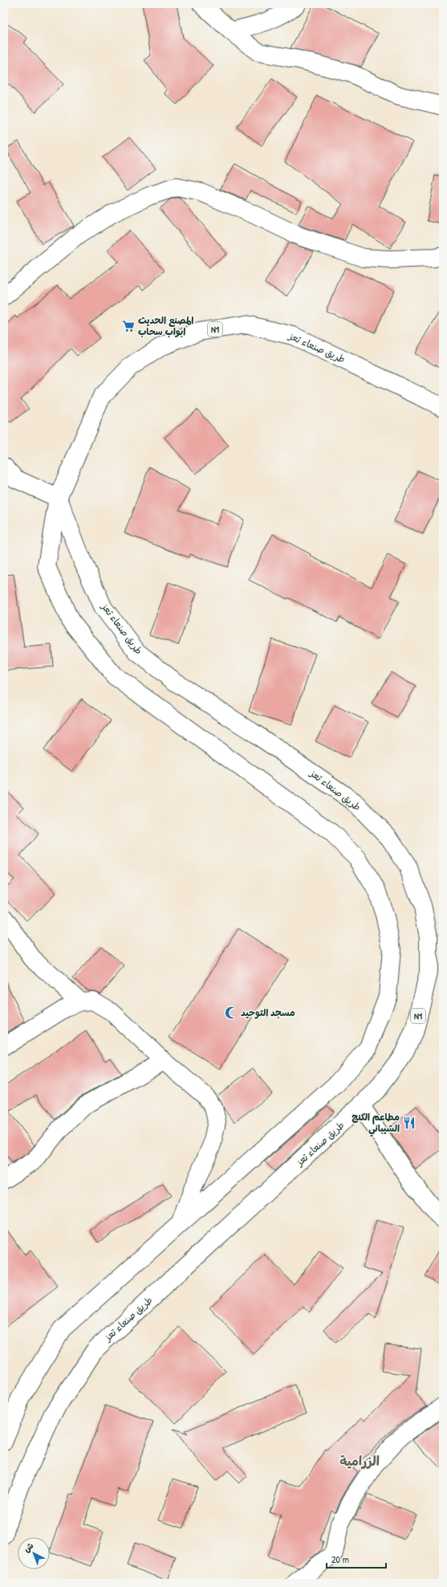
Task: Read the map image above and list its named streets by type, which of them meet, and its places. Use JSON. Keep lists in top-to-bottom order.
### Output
{
  "streets": {
    "main road": ["N1", "طريق صنعاء تعز"]
  },
  "districts": ["الزرامية"],
  "places": {
    "supermarket": ["المصنع الحديث ابواب سحاب"],
    "mosque": ["مسجد التوحيد"],
    "restaurant": ["مطاعم الكنج الشيباني"]
  },
  "scale_bar": "20 m",
  "north": "top left"
}
